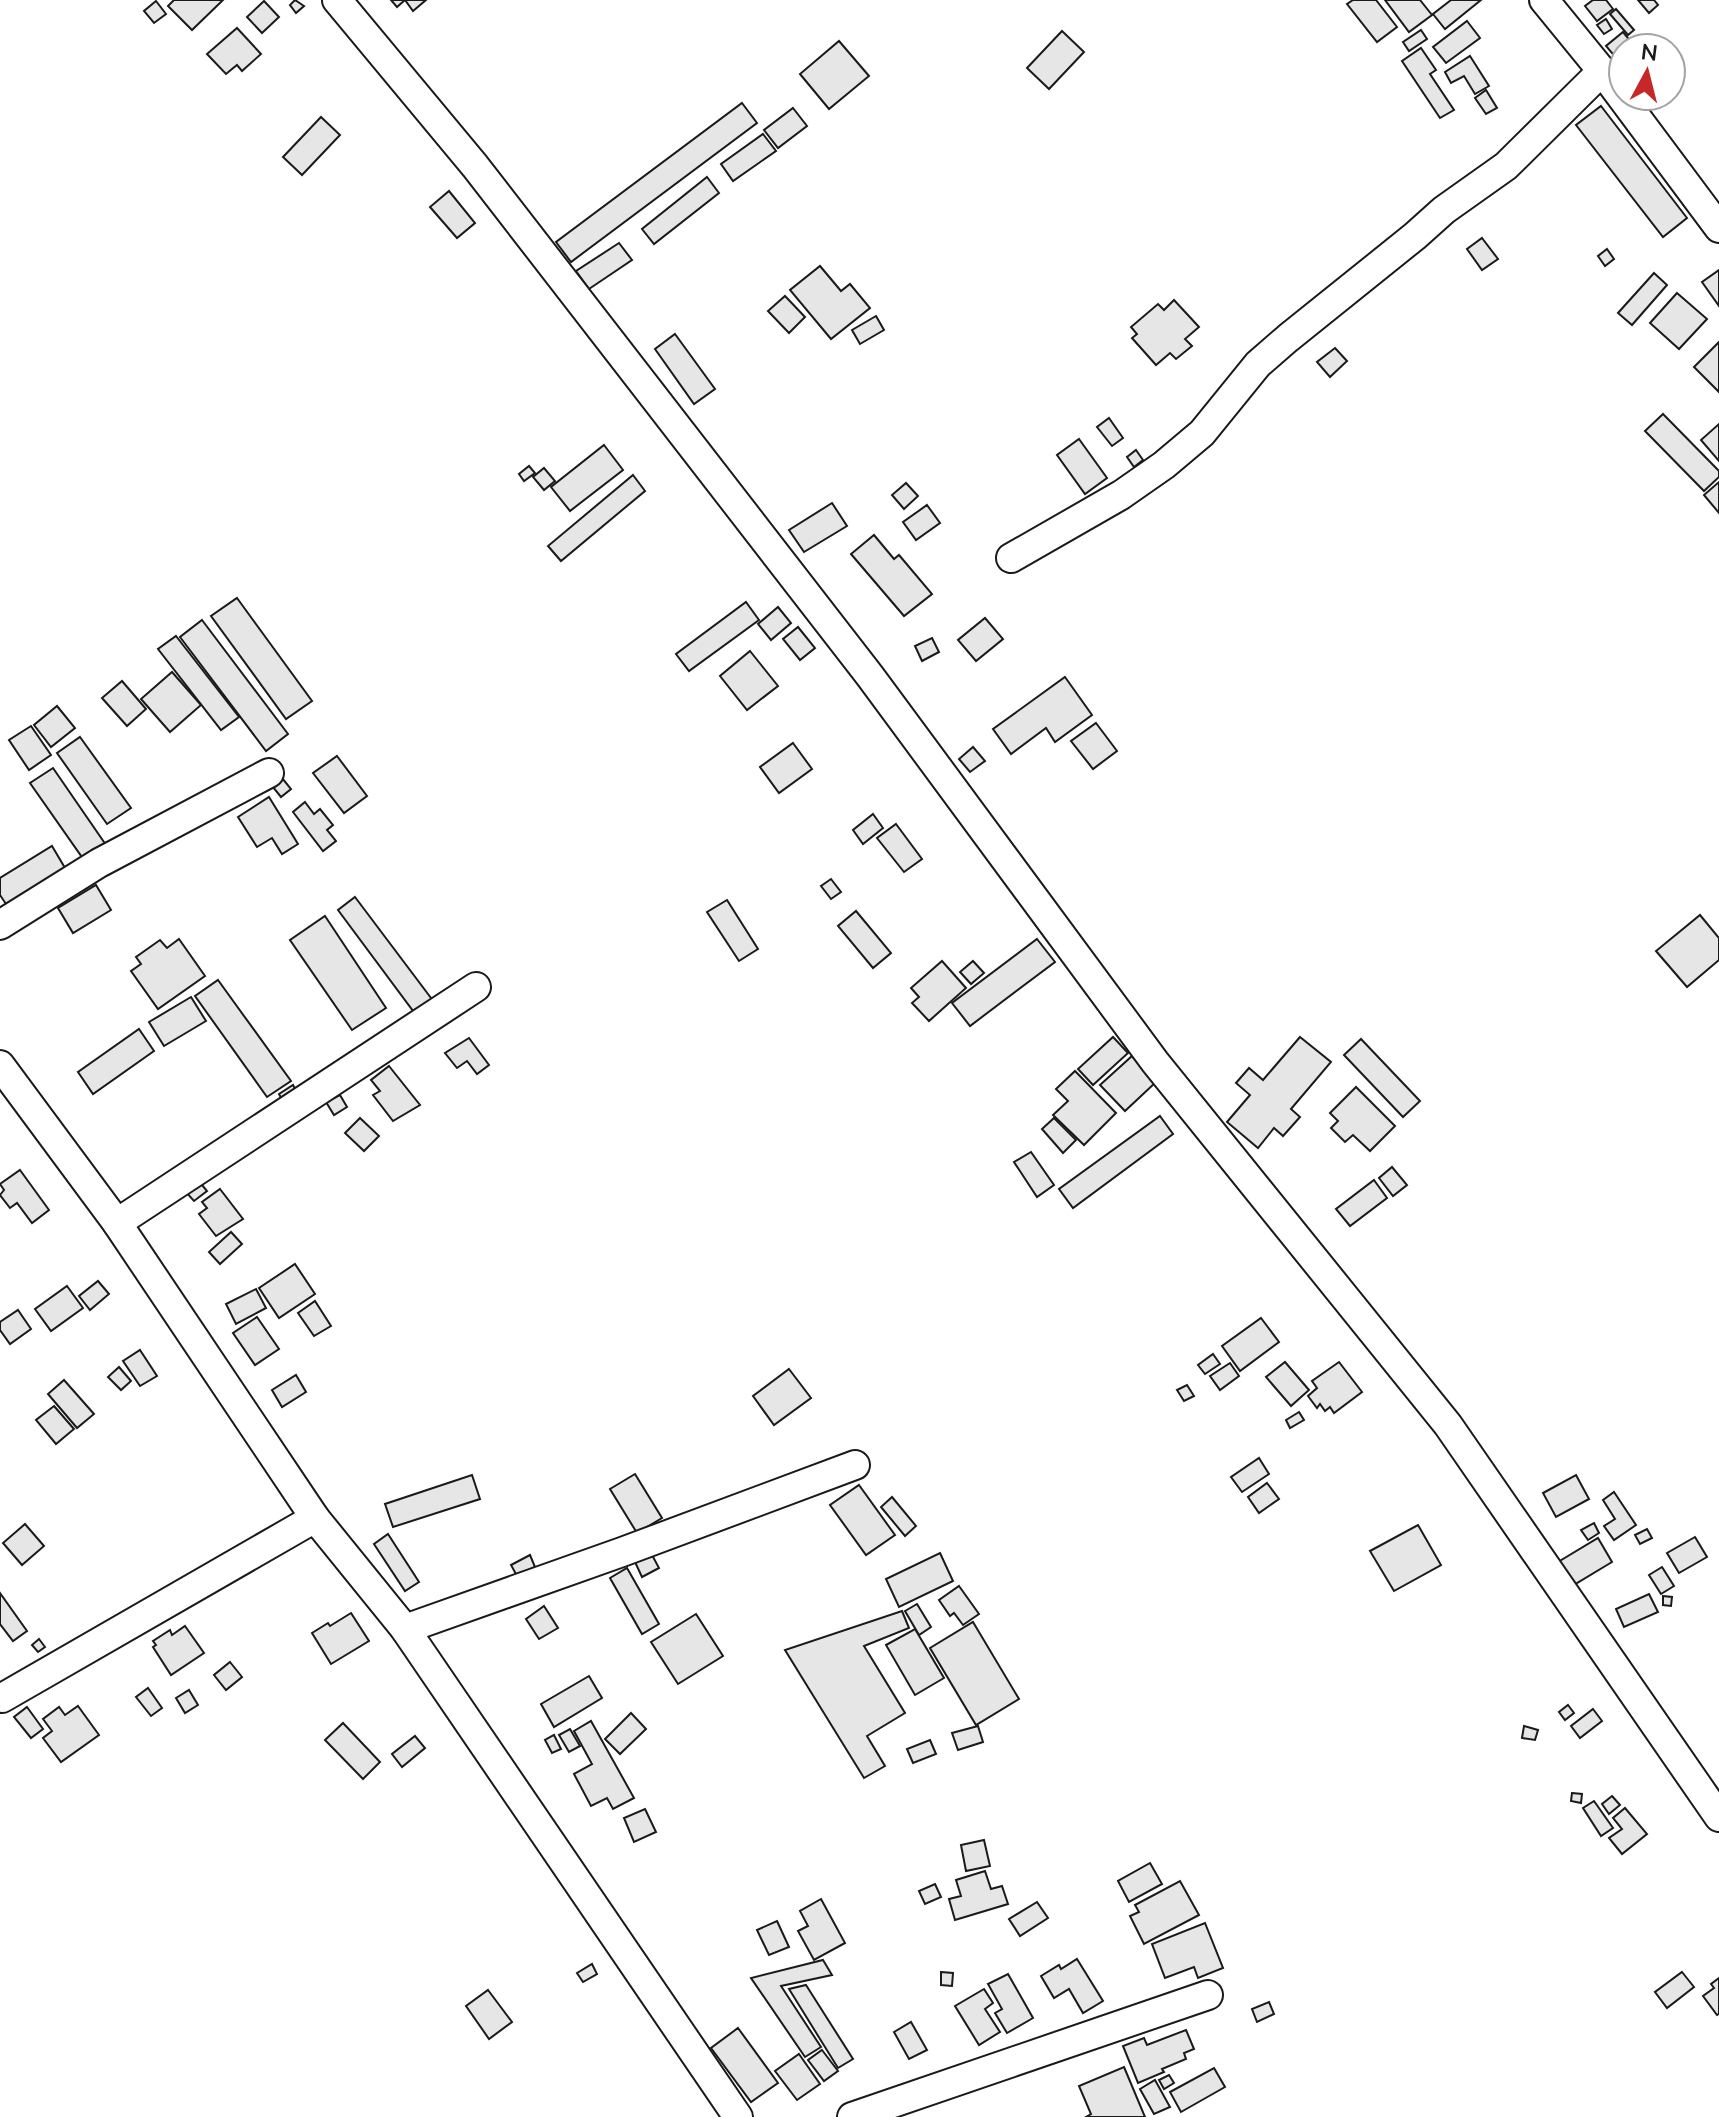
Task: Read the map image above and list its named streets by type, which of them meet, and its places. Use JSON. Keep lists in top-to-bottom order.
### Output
{
  "north": "top"
}
